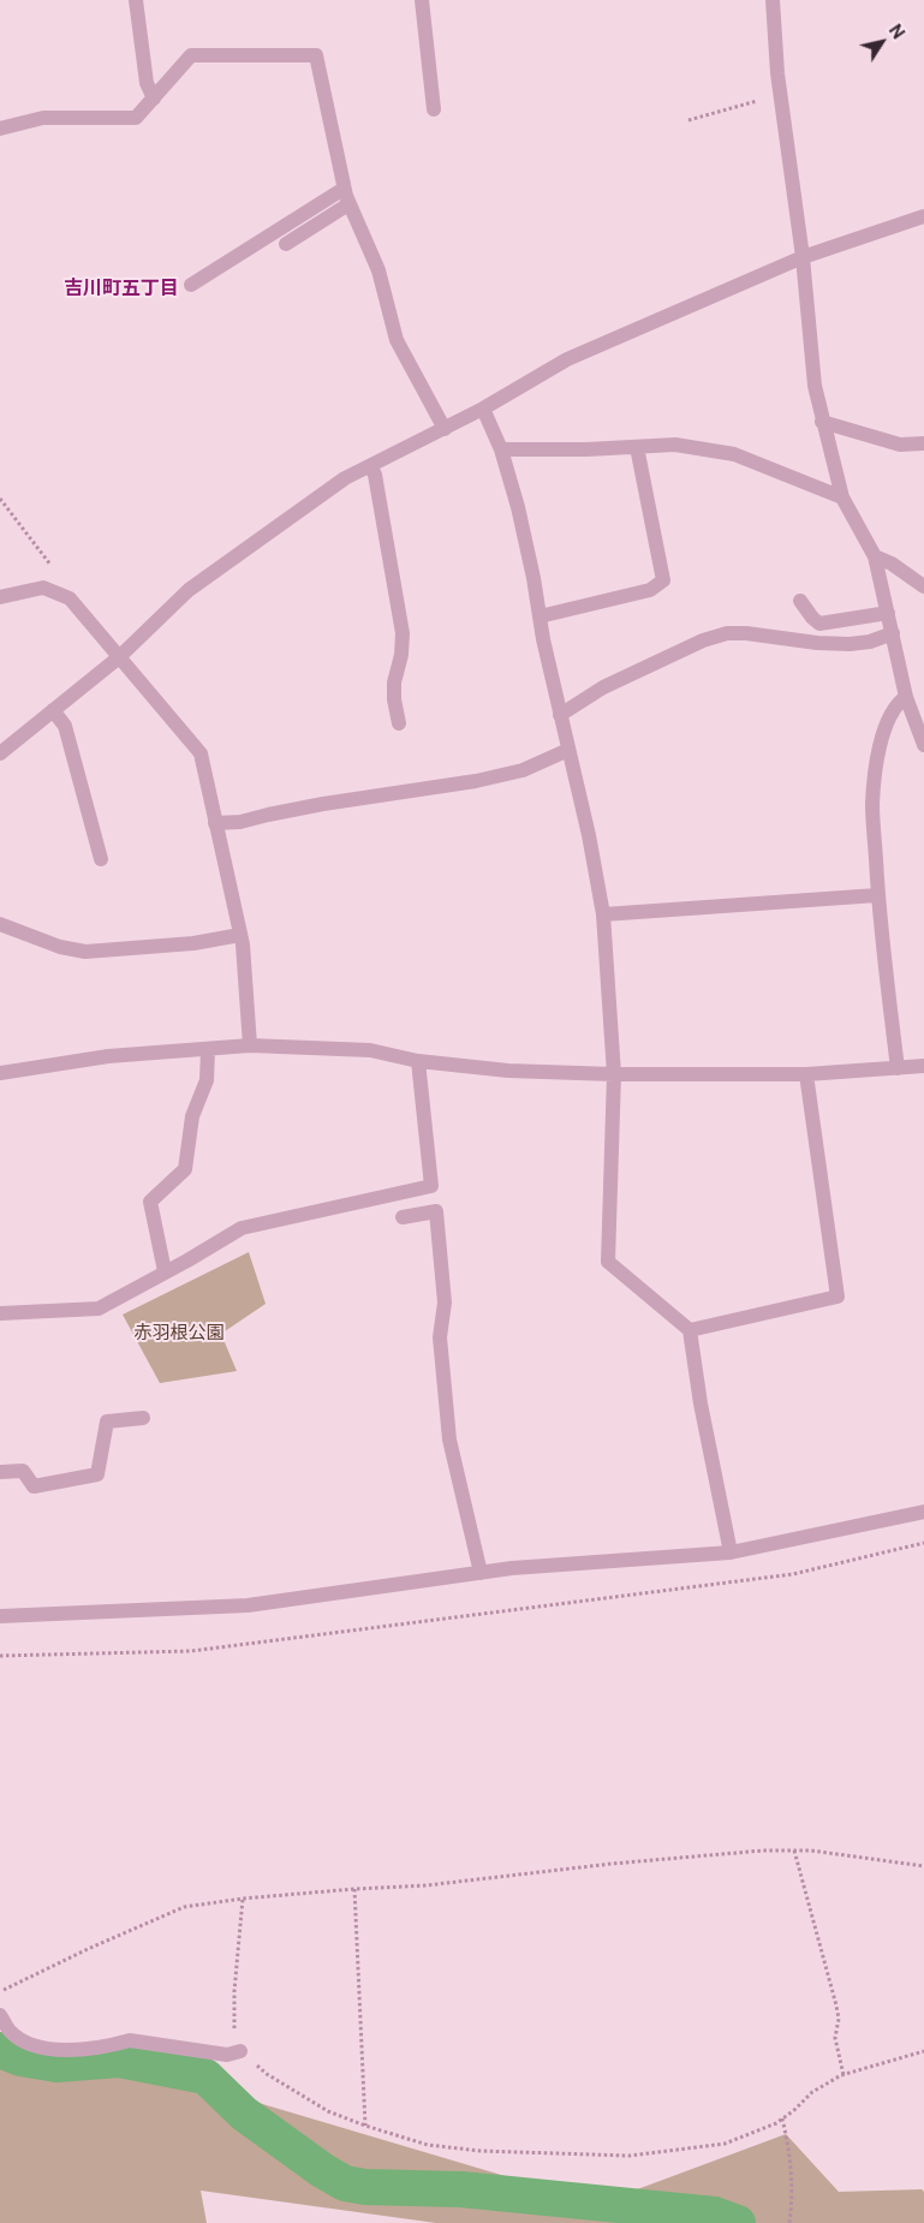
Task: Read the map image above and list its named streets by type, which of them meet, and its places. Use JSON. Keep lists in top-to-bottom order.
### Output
{
  "districts": ["吉川町五丁目"],
  "parks": ["赤羽根公園"],
  "north": "top right"
}
